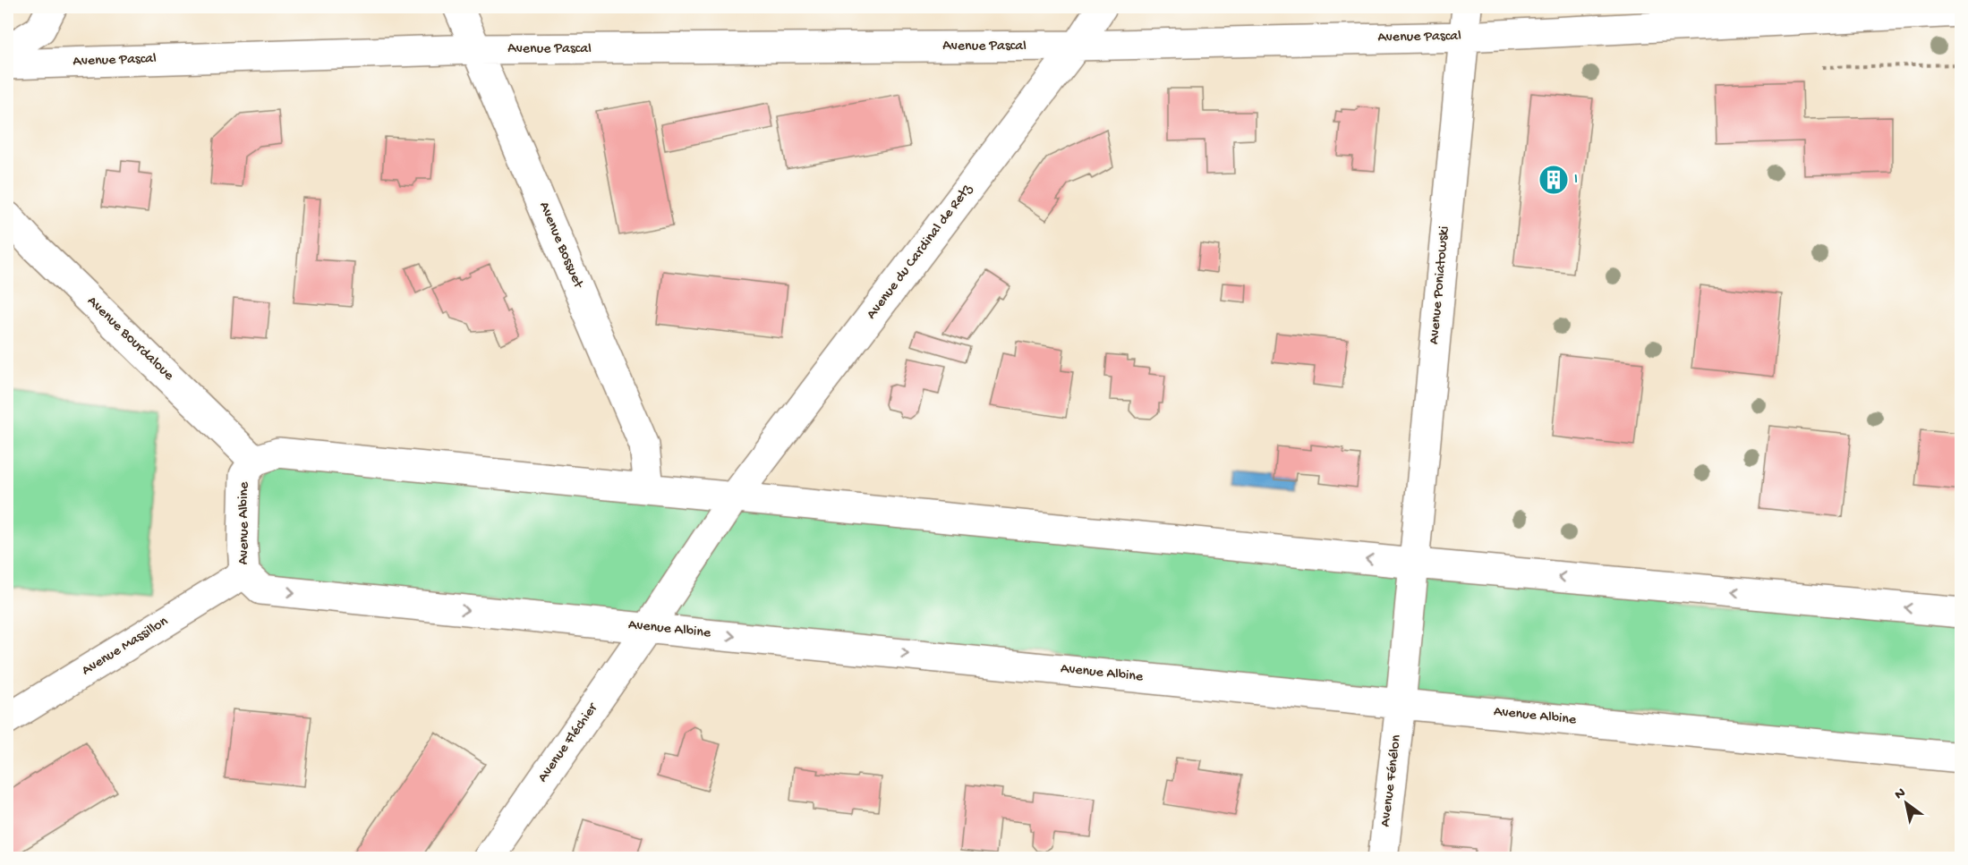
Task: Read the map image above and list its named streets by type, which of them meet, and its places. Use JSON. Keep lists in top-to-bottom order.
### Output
{
  "streets": {
    "street": [
      "Avenue Pascal",
      "Avenue Bossuet",
      "Avenue du Cardinal de Retz",
      "Avenue Poniatowski",
      "Avenue Bourdaloue",
      "Avenue Albine",
      "Avenue Massillon",
      "Avenue Fléchier",
      "Avenue Fénélon"
    ]
  },
  "crossings": [
    ["Avenue Pascal", "Avenue Bossuet"],
    ["Avenue Pascal", "Avenue du Cardinal de Retz"],
    ["Avenue Pascal", "Avenue Poniatowski"],
    ["Avenue Bossuet", "Avenue Albine"],
    ["Avenue du Cardinal de Retz", "Avenue Albine"],
    ["Avenue du Cardinal de Retz", "Avenue Fléchier"],
    ["Avenue Poniatowski", "Avenue Albine"],
    ["Avenue Poniatowski", "Avenue Fénélon"],
    ["Avenue Bourdaloue", "Avenue Albine"],
    ["Avenue Albine", "Avenue Massillon"],
    ["Avenue Albine", "Avenue Fléchier"],
    ["Avenue Albine", "Avenue Fénélon"]
  ],
  "places": {
    "building": ["I"]
  },
  "north": "top left"
}
